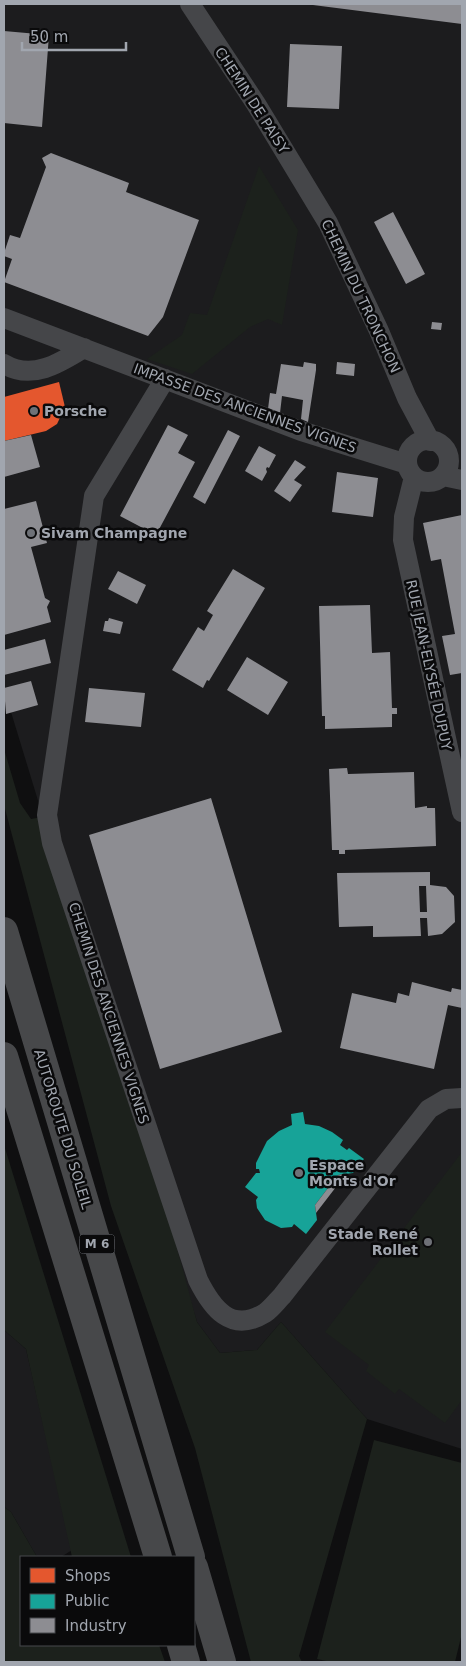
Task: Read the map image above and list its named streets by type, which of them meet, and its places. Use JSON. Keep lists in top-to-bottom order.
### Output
{
  "streets": {
    "highway": ["AUTOROUTE DU SOLEIL", "M 6"],
    "street": [
      "CHEMIN DE PAISY",
      "CHEMIN DU TRONCHON",
      "IMPASSE DES ANCIENNES VIGNES",
      "RUE JEAN-ELYSÉE DUPUY",
      "CHEMIN DES ANCIENNES VIGNES"
    ]
  },
  "crossings": [
    ["CHEMIN DE PAISY", "CHEMIN DU TRONCHON"],
    ["CHEMIN DU TRONCHON", "IMPASSE DES ANCIENNES VIGNES"],
    ["CHEMIN DU TRONCHON", "RUE JEAN-ELYSÉE DUPUY"],
    ["IMPASSE DES ANCIENNES VIGNES", "RUE JEAN-ELYSÉE DUPUY"],
    ["IMPASSE DES ANCIENNES VIGNES", "CHEMIN DES ANCIENNES VIGNES"]
  ],
  "places": [
    "Porsche",
    "Sivam Champagne",
    "Espace Monts d'Or",
    "Stade René Rollet"
  ],
  "legend": ["Shops", "Public", "Industry"],
  "scale_bar": "50 m"
}
